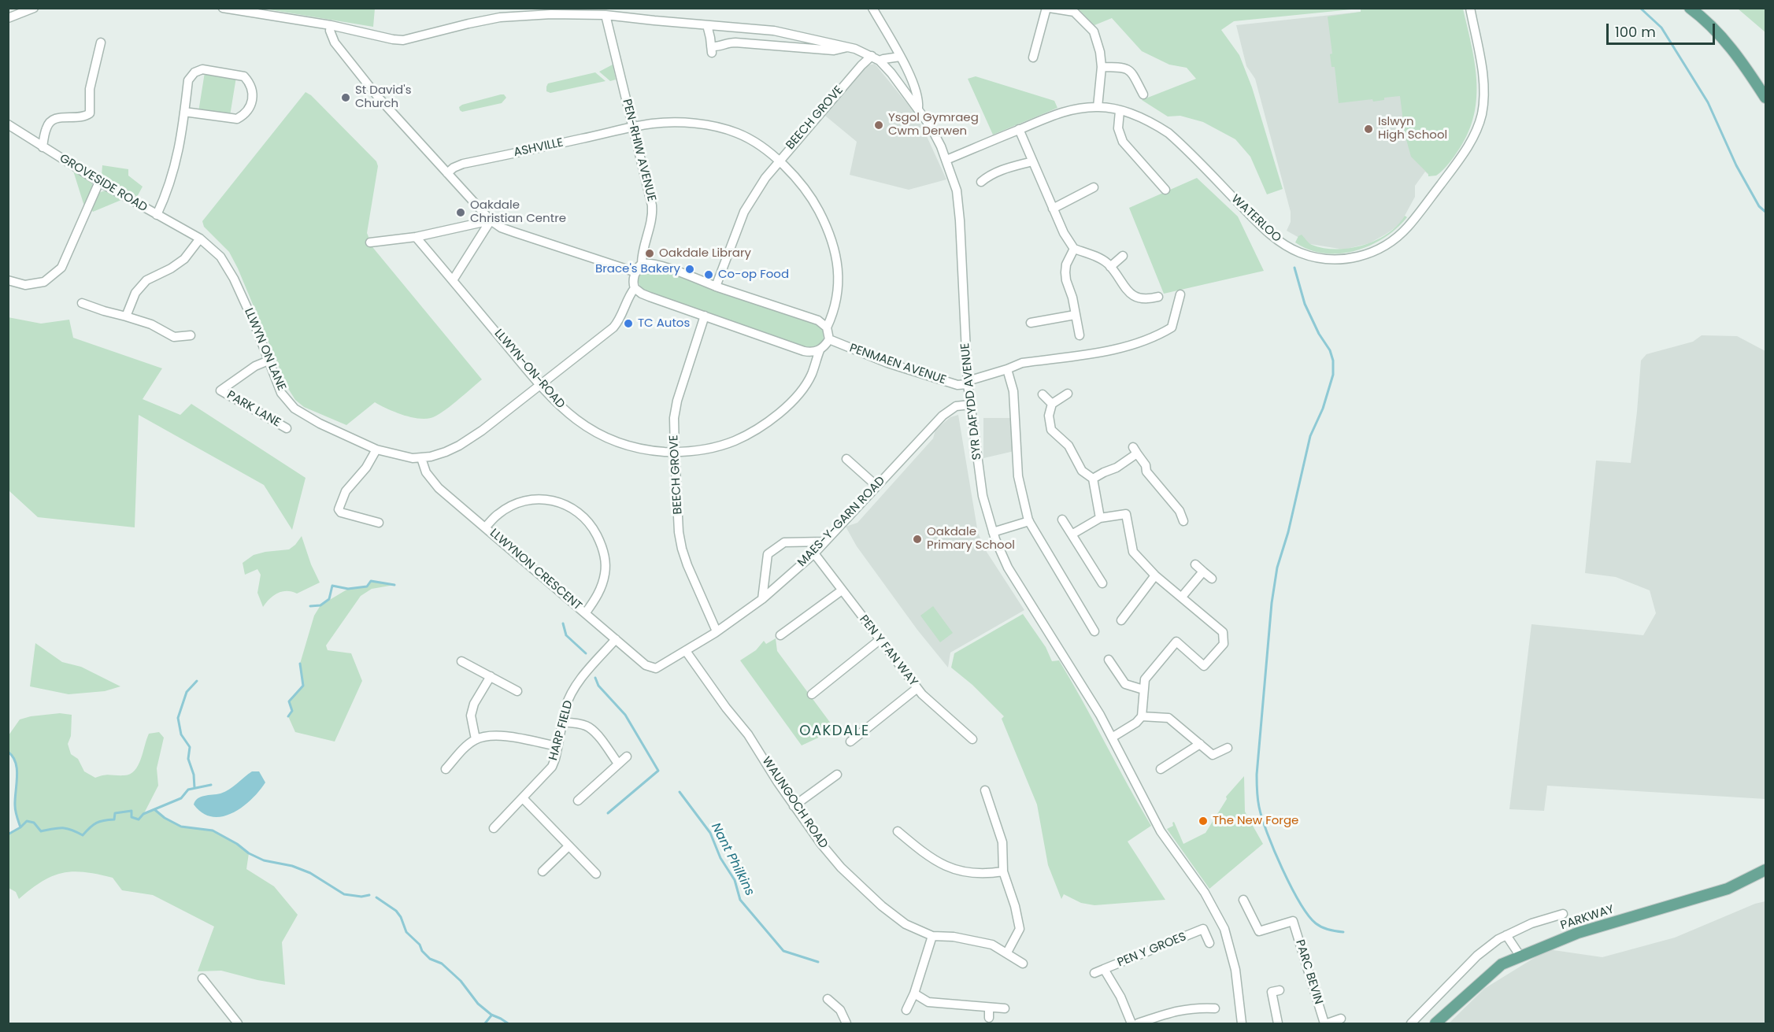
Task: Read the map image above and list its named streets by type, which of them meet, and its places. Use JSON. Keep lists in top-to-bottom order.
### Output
{
  "streets": {
    "main road": ["PARKWAY"],
    "street": [
      "BEECH GROVE",
      "ASHVILLE",
      "PEN-RHIW AVENUE",
      "GROVESIDE ROAD",
      "WATERLOO",
      "LLWYN ON LANE",
      "PENMAEN AVENUE",
      "LLWYN-ON-ROAD",
      "SYR DAFYDD AVENUE",
      "PARK LANE",
      "MAES-Y-GARN ROAD",
      "LLWYNON CRESCENT",
      "PEN Y FAN WAY",
      "HARP FIELD",
      "WAUNGOCH ROAD",
      "PEN Y GROES",
      "PARC BEVIN"
    ]
  },
  "crossings": [
    ["BEECH GROVE", "ASHVILLE"],
    ["BEECH GROVE", "LLWYN-ON-ROAD"],
    ["BEECH GROVE", "MAES-Y-GARN ROAD"],
    ["ASHVILLE", "PEN-RHIW AVENUE"],
    ["PEN-RHIW AVENUE", "LLWYN ON LANE"],
    ["PEN-RHIW AVENUE", "LLWYN-ON-ROAD"],
    ["GROVESIDE ROAD", "LLWYN ON LANE"],
    ["WATERLOO", "SYR DAFYDD AVENUE"],
    ["LLWYN ON LANE", "LLWYN-ON-ROAD"],
    ["LLWYN ON LANE", "PARK LANE"],
    ["LLWYN ON LANE", "LLWYNON CRESCENT"],
    ["PENMAEN AVENUE", "SYR DAFYDD AVENUE"],
    ["SYR DAFYDD AVENUE", "MAES-Y-GARN ROAD"],
    ["MAES-Y-GARN ROAD", "LLWYNON CRESCENT"],
    ["MAES-Y-GARN ROAD", "PEN Y FAN WAY"],
    ["MAES-Y-GARN ROAD", "WAUNGOCH ROAD"],
    ["LLWYNON CRESCENT", "HARP FIELD"]
  ],
  "districts": ["OAKDALE"],
  "water": ["Nant Philkins"],
  "places": [
    "St David's Church",
    "Ysgol Gymraeg Cwm Derwen",
    "Islwyn High School",
    "Oakdale Christian Centre",
    "Oakdale Library",
    "Brace's Bakery",
    "Co-op Food",
    "TC Autos",
    "Oakdale Primary School",
    "The New Forge"
  ],
  "scale_bar": "100 m"
}
